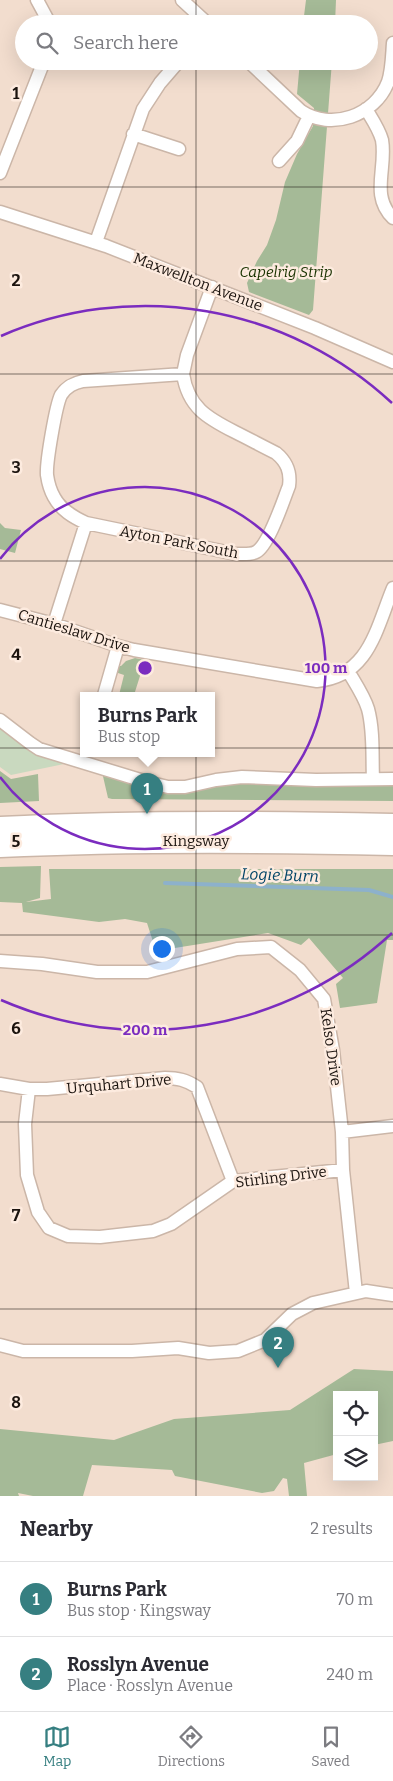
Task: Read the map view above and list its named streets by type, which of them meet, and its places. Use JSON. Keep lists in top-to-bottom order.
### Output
{
  "streets": {
    "highway": ["Kingsway"],
    "street": [
      "Maxwellton Avenue",
      "Ayton Park South",
      "Cantieslaw Drive",
      "Kelso Drive",
      "Urquhart Drive",
      "Stirling Drive"
    ]
  },
  "crossings": [
    ["Kelso Drive", "Stirling Drive"],
    ["Urquhart Drive", "Stirling Drive"]
  ],
  "water": ["Logie Burn"],
  "parks": ["Capelrig Strip"],
  "page": {
    "search": "Search here",
    "popup": ["Burns Park", "Bus stop"],
    "pins": ["1", "2"],
    "heading": ["Nearby", "2 results"],
    "list": [
      {
        "mark": "1",
        "name": "Burns Park",
        "note": "Bus stop · Kingsway",
        "value": "70 m"
      },
      {
        "mark": "2",
        "name": "Rosslyn Avenue",
        "note": "Place · Rosslyn Avenue",
        "value": "240 m"
      }
    ],
    "nav": ["Map", "Directions", "Saved"]
  },
  "grid": {
    "rows": [
      "1",
      "2",
      "3",
      "4",
      "5",
      "6",
      "7",
      "8"
    ]
  },
  "rings": ["100 m", "200 m"]
}
